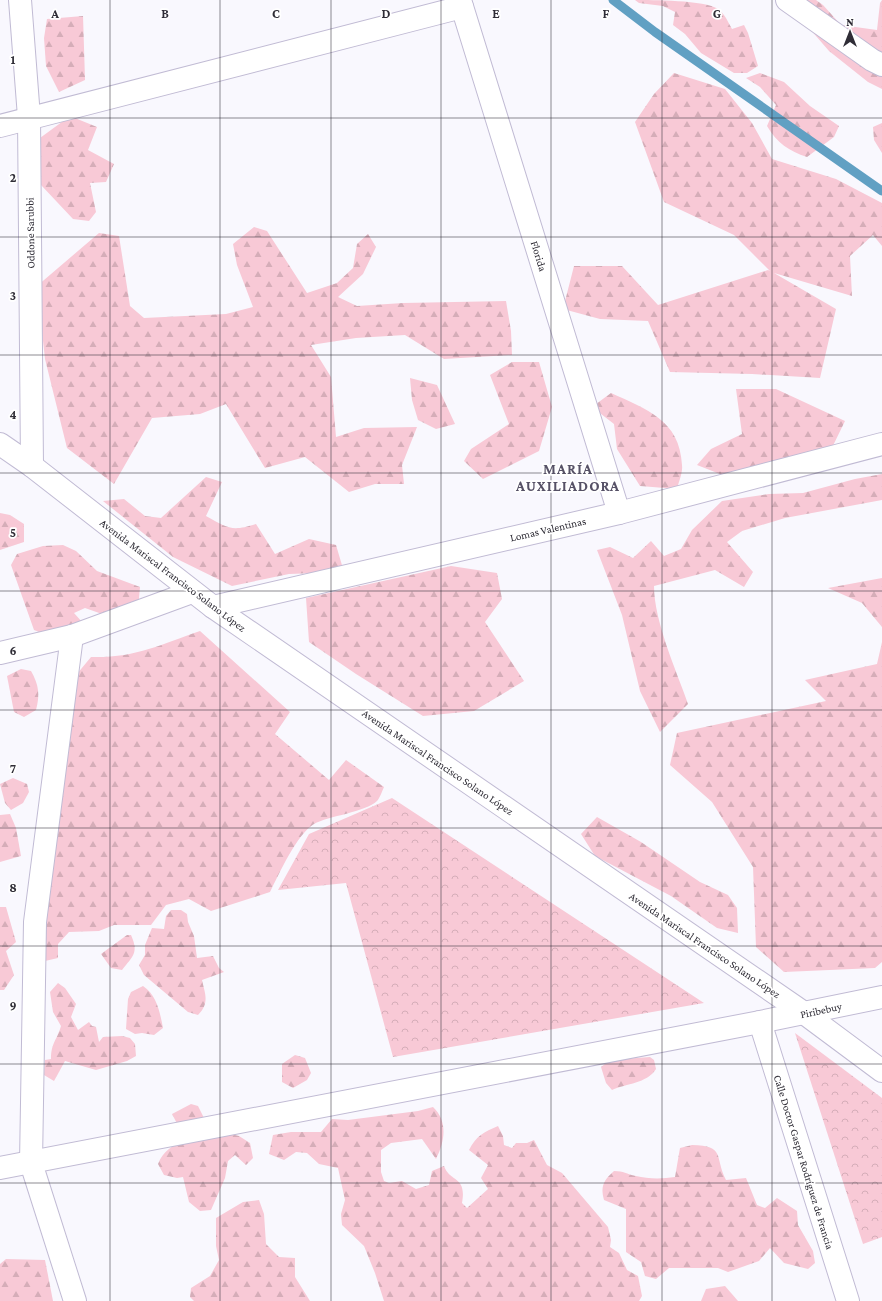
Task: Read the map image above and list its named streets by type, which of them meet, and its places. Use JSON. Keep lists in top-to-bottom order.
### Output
{
  "streets": {
    "street": [
      "Oddone Sarubbi",
      "Florida",
      "Lomas Valentinas",
      "Avenida Mariscal Francisco Solano López",
      "Piribebuy",
      "Calle Doctor Gaspar Rodríguez de Francia"
    ]
  },
  "crossings": [
    ["Oddone Sarubbi", "Avenida Mariscal Francisco Solano López"],
    ["Florida", "Lomas Valentinas"],
    ["Lomas Valentinas", "Avenida Mariscal Francisco Solano López"],
    ["Avenida Mariscal Francisco Solano López", "Piribebuy"],
    ["Piribebuy", "Calle Doctor Gaspar Rodríguez de Francia"]
  ],
  "districts": ["MARÍA AUXILIADORA"],
  "north": "top",
  "grid": {
    "columns": [
      "A",
      "B",
      "C",
      "D",
      "E",
      "F",
      "G"
    ],
    "rows": [
      "1",
      "2",
      "3",
      "4",
      "5",
      "6",
      "7",
      "8",
      "9"
    ]
  }
}
